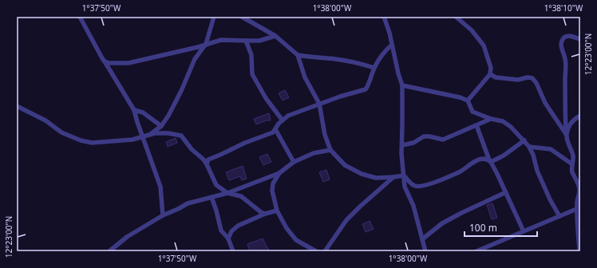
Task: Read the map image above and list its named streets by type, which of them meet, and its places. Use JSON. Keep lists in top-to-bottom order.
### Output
{
  "scale_bar": "100 m",
  "coordinates": [
    "1°37'50\"W",
    "1°38'00\"W",
    "1°38'10\"W",
    "12°23'00\"N"
  ]
}
